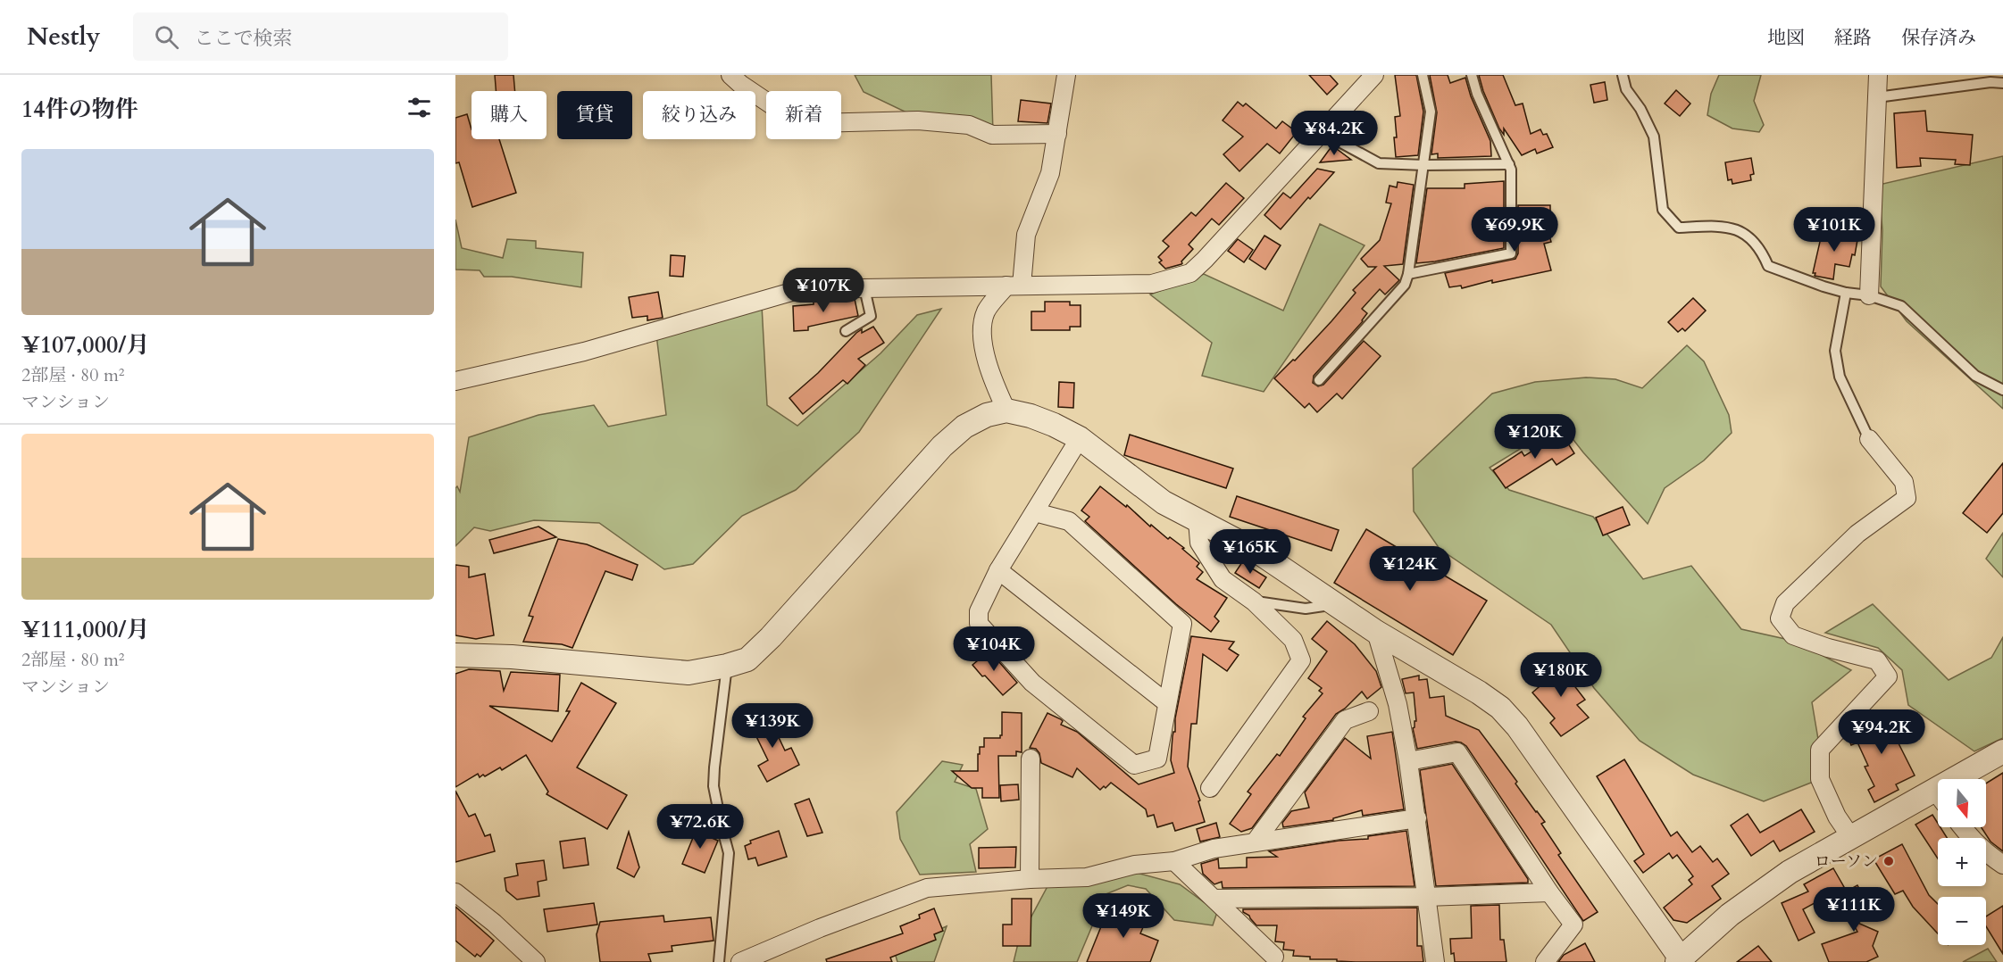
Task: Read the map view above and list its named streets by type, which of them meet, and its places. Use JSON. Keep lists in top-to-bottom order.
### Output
{
  "places": ["ローソン"],
  "north": "bottom",
  "page": {
    "header": "Nestly",
    "search": "ここで検索",
    "nav": ["地図", "経路", "保存済み"],
    "heading": "14件の物件",
    "chip": [
      "購入",
      "賃貸",
      "絞り込み",
      "新着"
    ],
    "price": [
      "¥84.2K",
      "¥69.9K",
      "¥101K",
      "¥107K",
      "¥120K",
      "¥165K",
      "¥124K",
      "¥104K",
      "¥180K",
      "¥139K",
      "¥94.2K",
      "¥72.6K",
      "¥111K",
      "¥149K"
    ],
    "list": [
      {
        "name": "¥107,000/月",
        "note": "2部屋 · 80 m² · マンション"
      },
      {
        "name": "¥111,000/月",
        "note": "2部屋 · 80 m² · マンション"
      }
    ],
    "map_buttons": ["+", "−"]
  }
}
